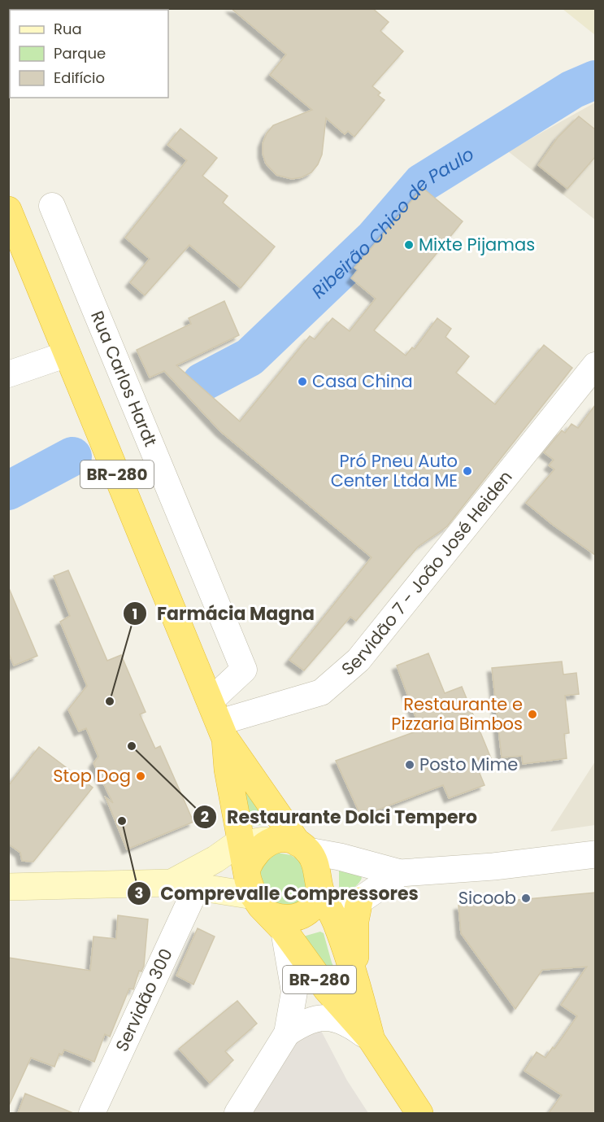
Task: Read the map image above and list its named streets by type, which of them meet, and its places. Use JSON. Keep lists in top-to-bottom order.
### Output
{
  "streets": {
    "highway": ["BR-280"],
    "street": ["Rua Carlos Hardt", "Servidão 7 - João José Heiden", "Servidão 300"]
  },
  "crossings": [
    ["Rua Carlos Hardt", "BR-280"],
    ["Rua Carlos Hardt", "Servidão 7 - João José Heiden"],
    ["BR-280", "Servidão 7 - João José Heiden"]
  ],
  "water": ["Ribeirão Chico de Paulo"],
  "places": [
    "Mixte Pijamas",
    "Casa China",
    "Pró Pneu Auto Center Ltda ME",
    "Farmácia Magna",
    "Restaurante e Pizzaria Bimbos",
    "Restaurante Dolci Tempero",
    "Posto Mime",
    "Stop Dog",
    "Comprevalle Compressores",
    "Sicoob"
  ],
  "legend": ["Rua", "Parque", "Edifício"]
}
